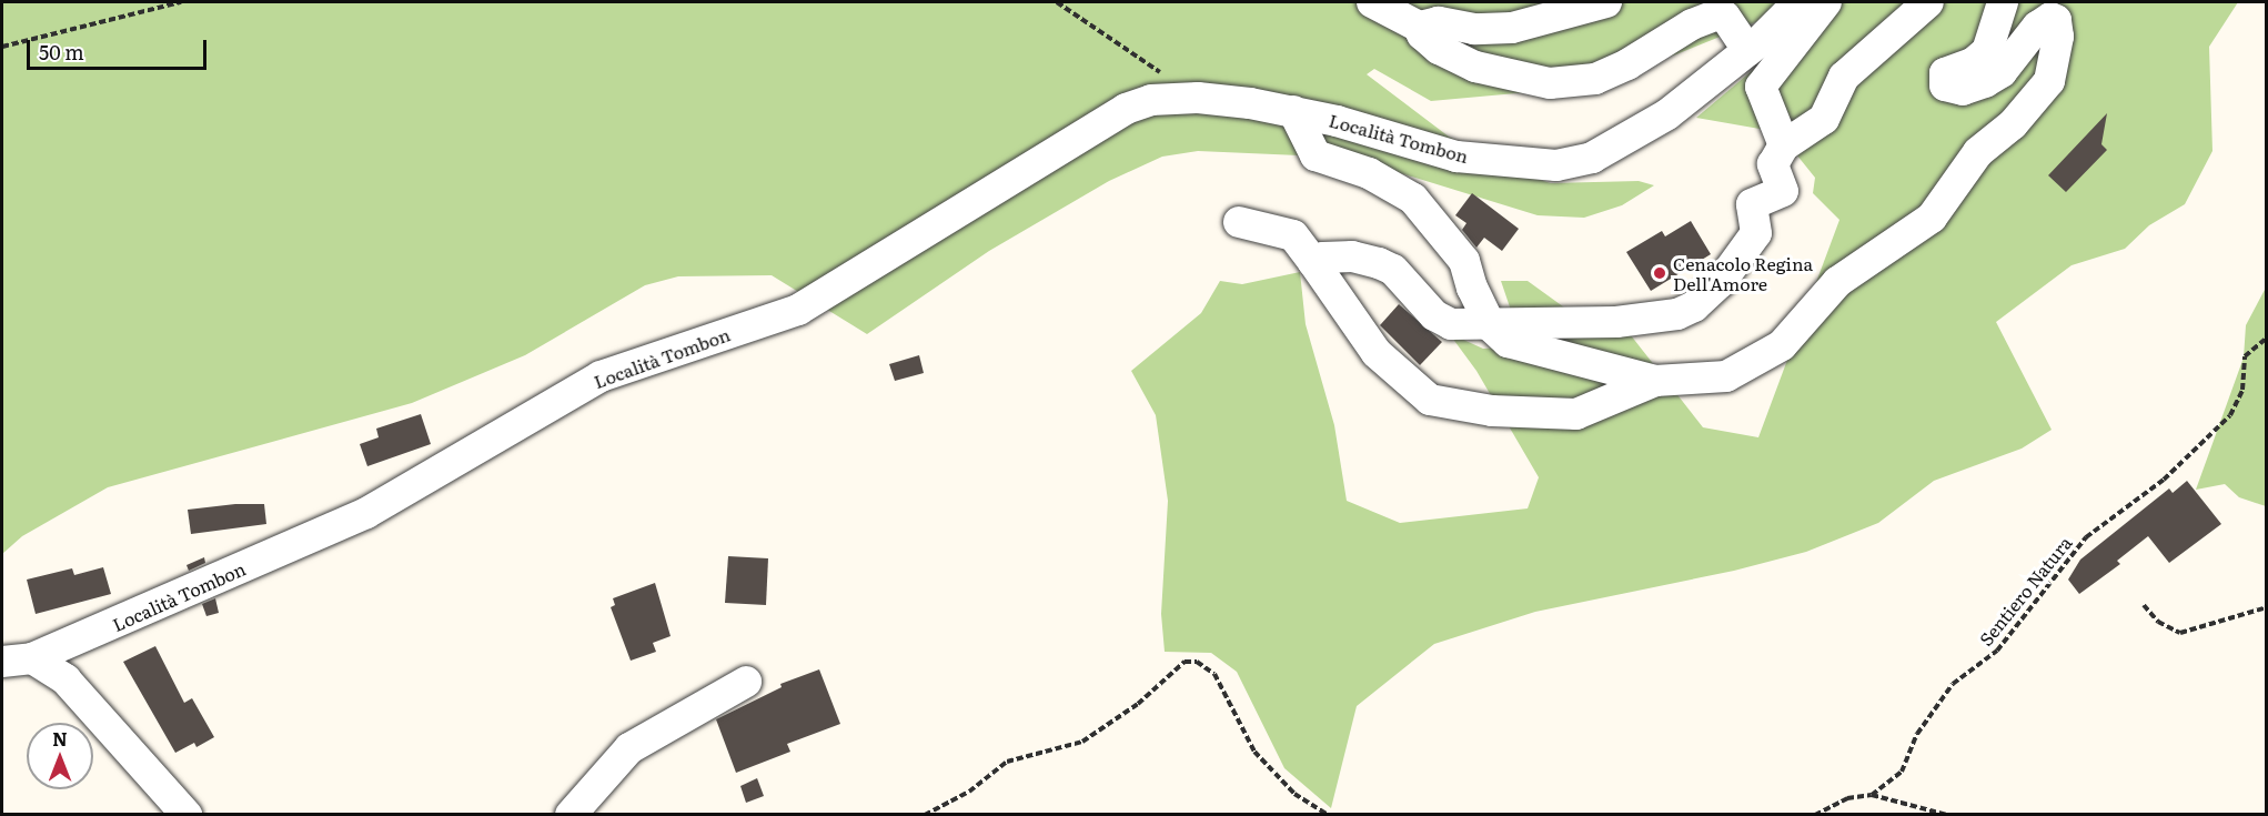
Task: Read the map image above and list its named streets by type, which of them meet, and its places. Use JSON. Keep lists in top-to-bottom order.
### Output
{
  "streets": {
    "street": ["Località Tombon"],
    "path": ["Sentiero Natura"]
  },
  "places": ["Cenacolo Regina Dell'Amore"],
  "scale_bar": "50 m",
  "north": "top"
}
